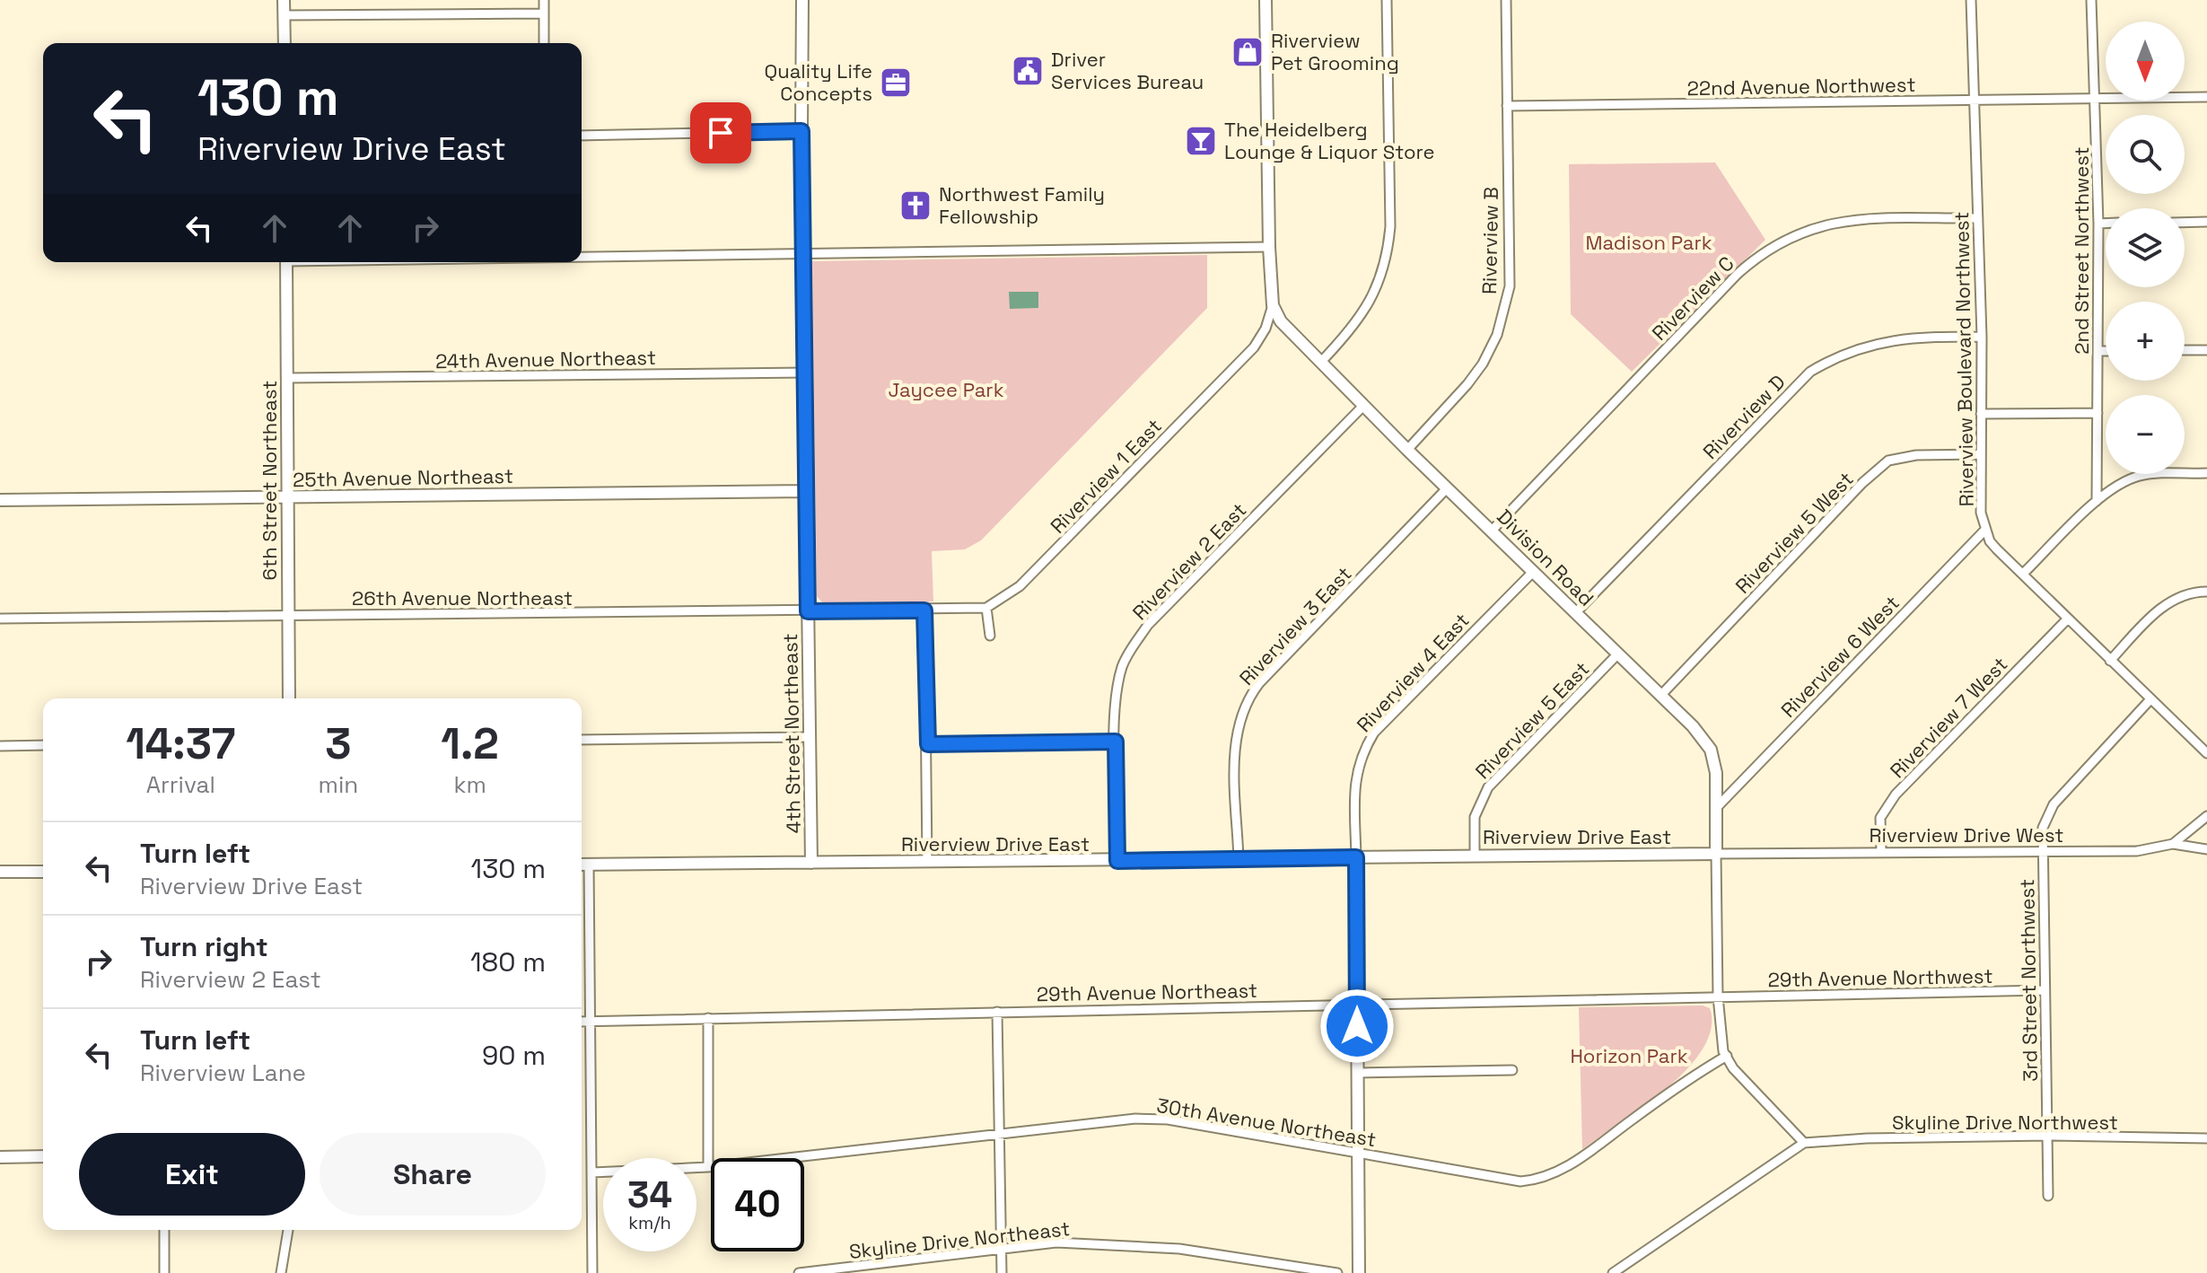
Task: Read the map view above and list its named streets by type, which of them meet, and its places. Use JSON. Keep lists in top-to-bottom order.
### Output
{
  "streets": {
    "street": [
      "22nd Avenue Northwest",
      "Riverview B",
      "2nd Street Northwest",
      "Riverview C",
      "24th Avenue Northeast",
      "Riverview Boulevard Northwest",
      "Riverview D",
      "Riverview 1 East",
      "25th Avenue Northeast",
      "6th Street Northeast",
      "Riverview 5 West",
      "Division Road",
      "Riverview 2 East",
      "26th Avenue Northeast",
      "Riverview 3 East",
      "Riverview 6 West",
      "Riverview 4 East",
      "Riverview 7 West",
      "Riverview 5 East",
      "4th Street Northeast",
      "Riverview Drive West",
      "Riverview Drive East",
      "29th Avenue Northwest",
      "3rd Street Northwest",
      "29th Avenue Northeast",
      "30th Avenue Northeast",
      "Skyline Drive Northwest",
      "Skyline Drive Northeast"
    ]
  },
  "crossings": [
    ["22nd Avenue Northwest", "Riverview B"],
    ["22nd Avenue Northwest", "2nd Street Northwest"],
    ["22nd Avenue Northwest", "Riverview Boulevard Northwest"],
    ["Riverview B", "Division Road"],
    ["Riverview C", "Riverview Boulevard Northwest"],
    ["Riverview C", "Division Road"],
    ["24th Avenue Northeast", "6th Street Northeast"],
    ["24th Avenue Northeast", "4th Street Northeast"],
    ["Riverview Boulevard Northwest", "Riverview D"],
    ["Riverview Boulevard Northwest", "Riverview 5 West"],
    ["Riverview Boulevard Northwest", "Riverview 6 West"],
    ["Riverview Boulevard Northwest", "Riverview 7 West"],
    ["Riverview Boulevard Northwest", "3rd Street Northwest"],
    ["Riverview D", "Division Road"],
    ["Riverview 1 East", "Division Road"],
    ["25th Avenue Northeast", "6th Street Northeast"],
    ["25th Avenue Northeast", "4th Street Northeast"],
    ["6th Street Northeast", "26th Avenue Northeast"],
    ["Riverview 5 West", "Division Road"],
    ["Division Road", "Riverview 2 East"],
    ["Division Road", "Riverview 3 East"],
    ["Division Road", "Riverview 6 West"],
    ["Division Road", "Riverview 4 East"],
    ["Division Road", "Riverview 5 East"],
    ["Division Road", "Riverview Drive West"],
    ["Division Road", "Riverview Drive East"],
    ["Division Road", "29th Avenue Northwest"],
    ["Division Road", "29th Avenue Northeast"],
    ["Division Road", "30th Avenue Northeast"],
    ["Division Road", "Skyline Drive Northwest"],
    ["Riverview 2 East", "Riverview Drive East"],
    ["26th Avenue Northeast", "4th Street Northeast"],
    ["Riverview 3 East", "Riverview Drive East"],
    ["Riverview 4 East", "Riverview Drive East"],
    ["Riverview 7 West", "Riverview Drive West"],
    ["Riverview 5 East", "Riverview Drive East"],
    ["4th Street Northeast", "Riverview Drive East"],
    ["Riverview Drive West", "Riverview Drive East"],
    ["Riverview Drive West", "3rd Street Northwest"],
    ["29th Avenue Northwest", "3rd Street Northwest"],
    ["29th Avenue Northwest", "29th Avenue Northeast"],
    ["3rd Street Northwest", "Skyline Drive Northwest"]
  ],
  "parks": ["Madison Park", "Jaycee Park", "Horizon Park"],
  "places": {
    "shop": ["Riverview Pet Grooming"],
    "public building": ["Driver Services Bureau"],
    "office": ["Quality Life Concepts"],
    "bar": ["The Heidelberg Lounge & Liquor Store"],
    "church": ["Northwest Family Fellowship"]
  },
  "north": "bottom",
  "page": {
    "map_buttons": ["+", "−"],
    "turn": ["130 m", "Riverview Drive East"],
    "eta": [
      "14:37",
      "Arrival",
      "3",
      "min",
      "1.2",
      "km"
    ],
    "list": [
      {
        "name": "Turn left",
        "note": "Riverview Drive East",
        "value": "130 m"
      },
      {
        "name": "Turn right",
        "note": "Riverview 2 East",
        "value": "180 m"
      },
      {
        "name": "Turn left",
        "note": "Riverview Lane",
        "value": "90 m"
      }
    ],
    "buttons": ["Exit", "Share"],
    "speed": "34 km/h",
    "limit": "40"
  }
}
